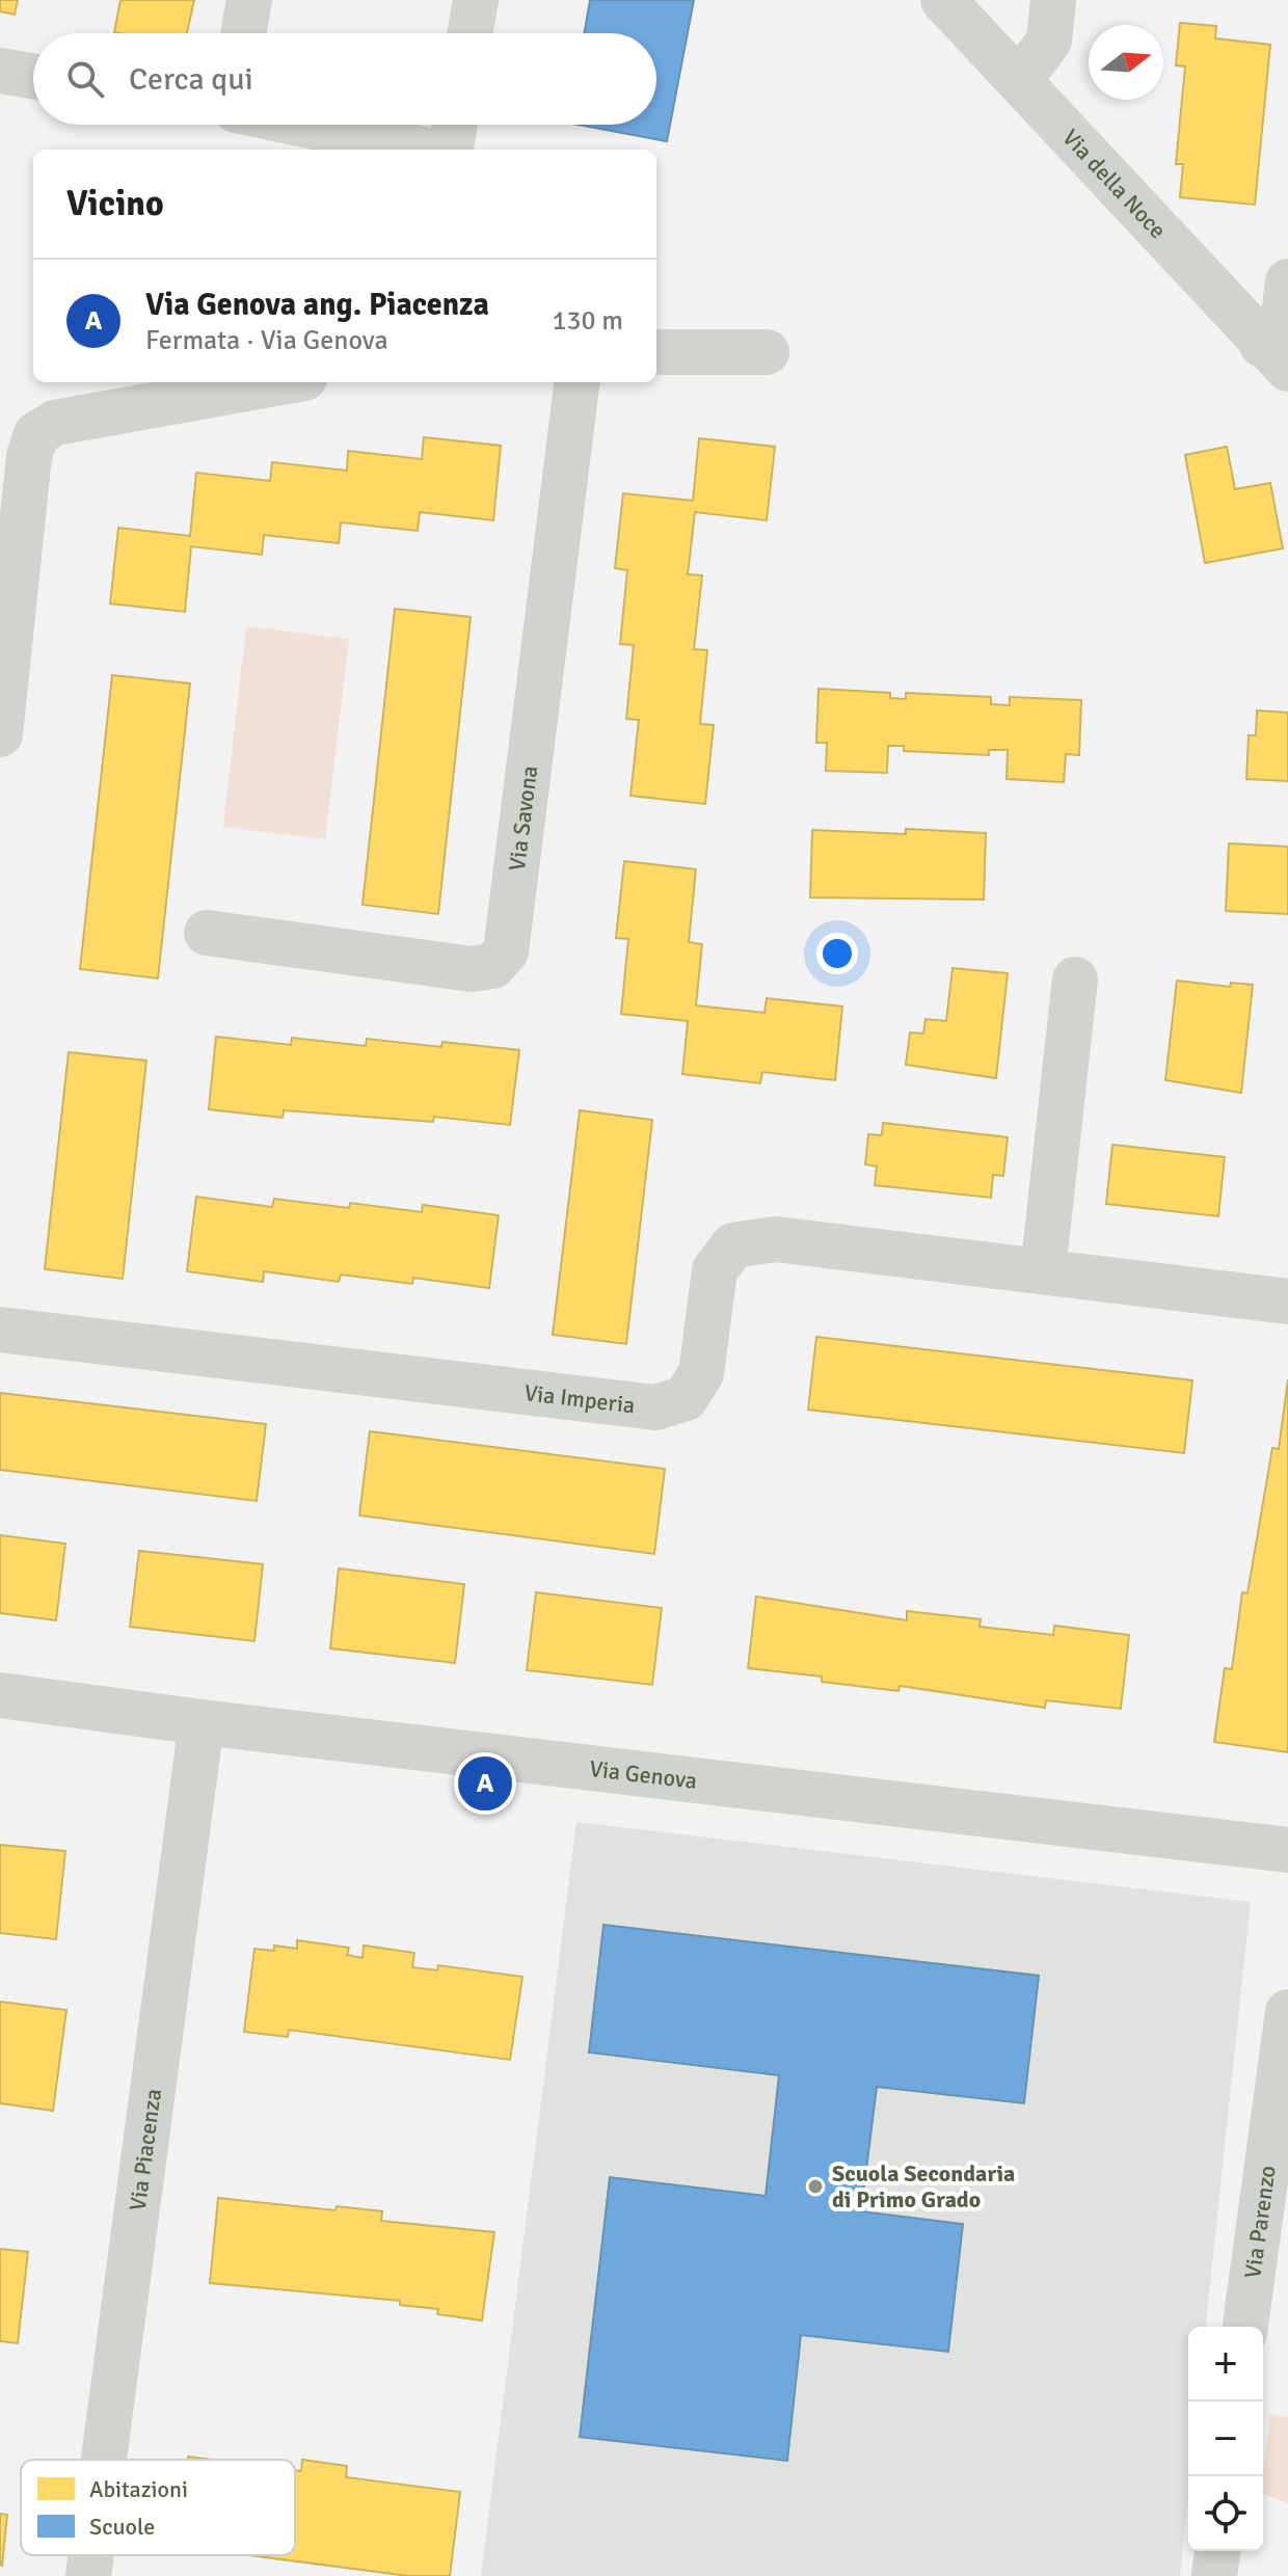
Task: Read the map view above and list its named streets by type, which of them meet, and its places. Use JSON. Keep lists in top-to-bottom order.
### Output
{
  "streets": {
    "street": [
      "Via della Noce",
      "Via Savona",
      "Via Imperia",
      "Via Genova",
      "Via Piacenza",
      "Via Parenzo"
    ]
  },
  "crossings": [
    ["Via Genova", "Via Piacenza"]
  ],
  "places": ["Scuola Secondaria di Primo Grado"],
  "legend": ["Abitazioni", "Scuole"],
  "north": "right",
  "page": {
    "search": "Cerca qui",
    "heading": "Vicino",
    "list": [
      {
        "mark": "A",
        "name": "Via Genova ang. Piacenza",
        "note": "Fermata · Via Genova",
        "value": "130 m"
      }
    ],
    "pins": "A",
    "map_buttons": ["+", "−"]
  }
}
